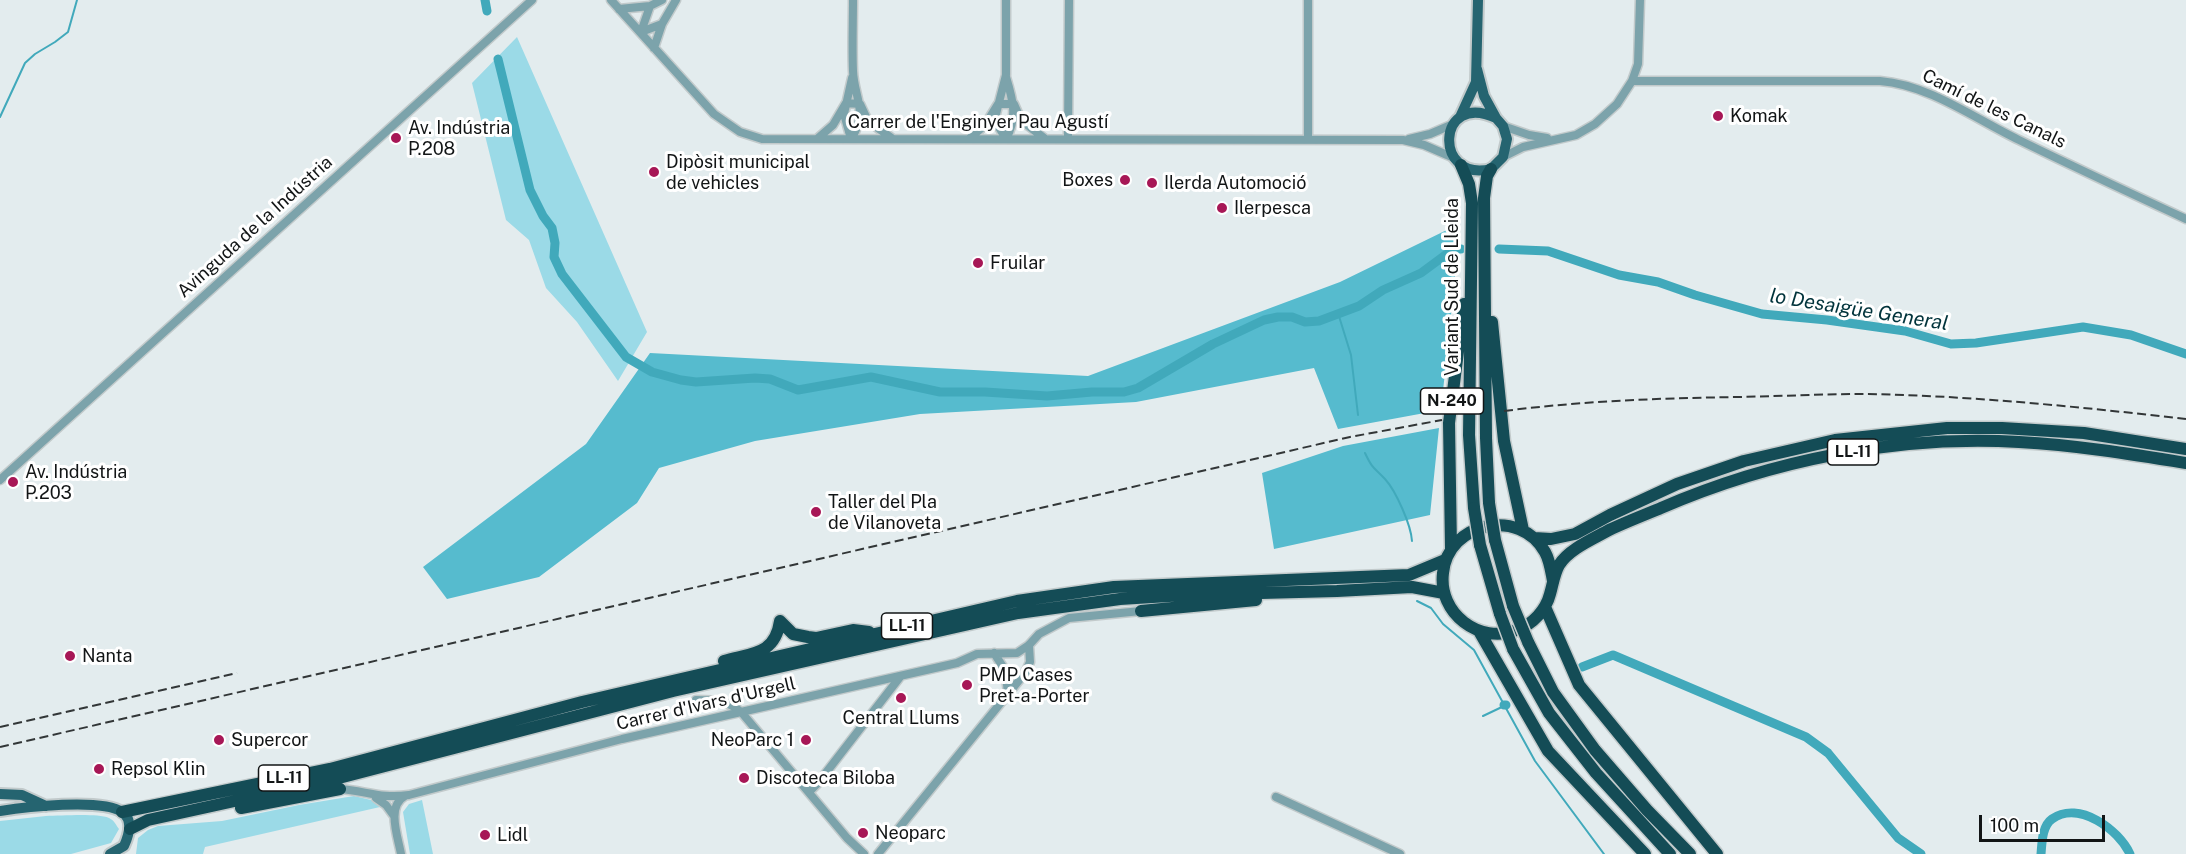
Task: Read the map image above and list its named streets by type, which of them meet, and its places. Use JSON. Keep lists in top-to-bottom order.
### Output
{
  "streets": {
    "highway": ["Variant Sud de Lleida", "N-240", "LL-11"],
    "street": [
      "Camí de les Canals",
      "Carrer de l'Enginyer Pau Agustí",
      "Avinguda de la Indústria",
      "Carrer d'Ivars d'Urgell"
    ]
  },
  "crossings": [
    ["Carrer de l'Enginyer Pau Agustí", "Variant Sud de Lleida"],
    ["Variant Sud de Lleida", "N-240"],
    ["N-240", "LL-11"]
  ],
  "water": ["lo Desaigüe General"],
  "places": [
    "Komak",
    "Av. Indústria P.208",
    "Dipòsit municipal de vehicles",
    "Boxes",
    "Ilerda Automoció",
    "Ilerpesca",
    "Fruilar",
    "Av. Indústria P.203",
    "Taller del Pla de Vilanoveta",
    "Nanta",
    "PMP Cases Pret-a-Porter",
    "Central Llums",
    "Supercor",
    "NeoParc 1",
    "Repsol Klin",
    "Discoteca Biloba",
    "Neoparc",
    "Lidl"
  ],
  "scale_bar": "100 m"
}
